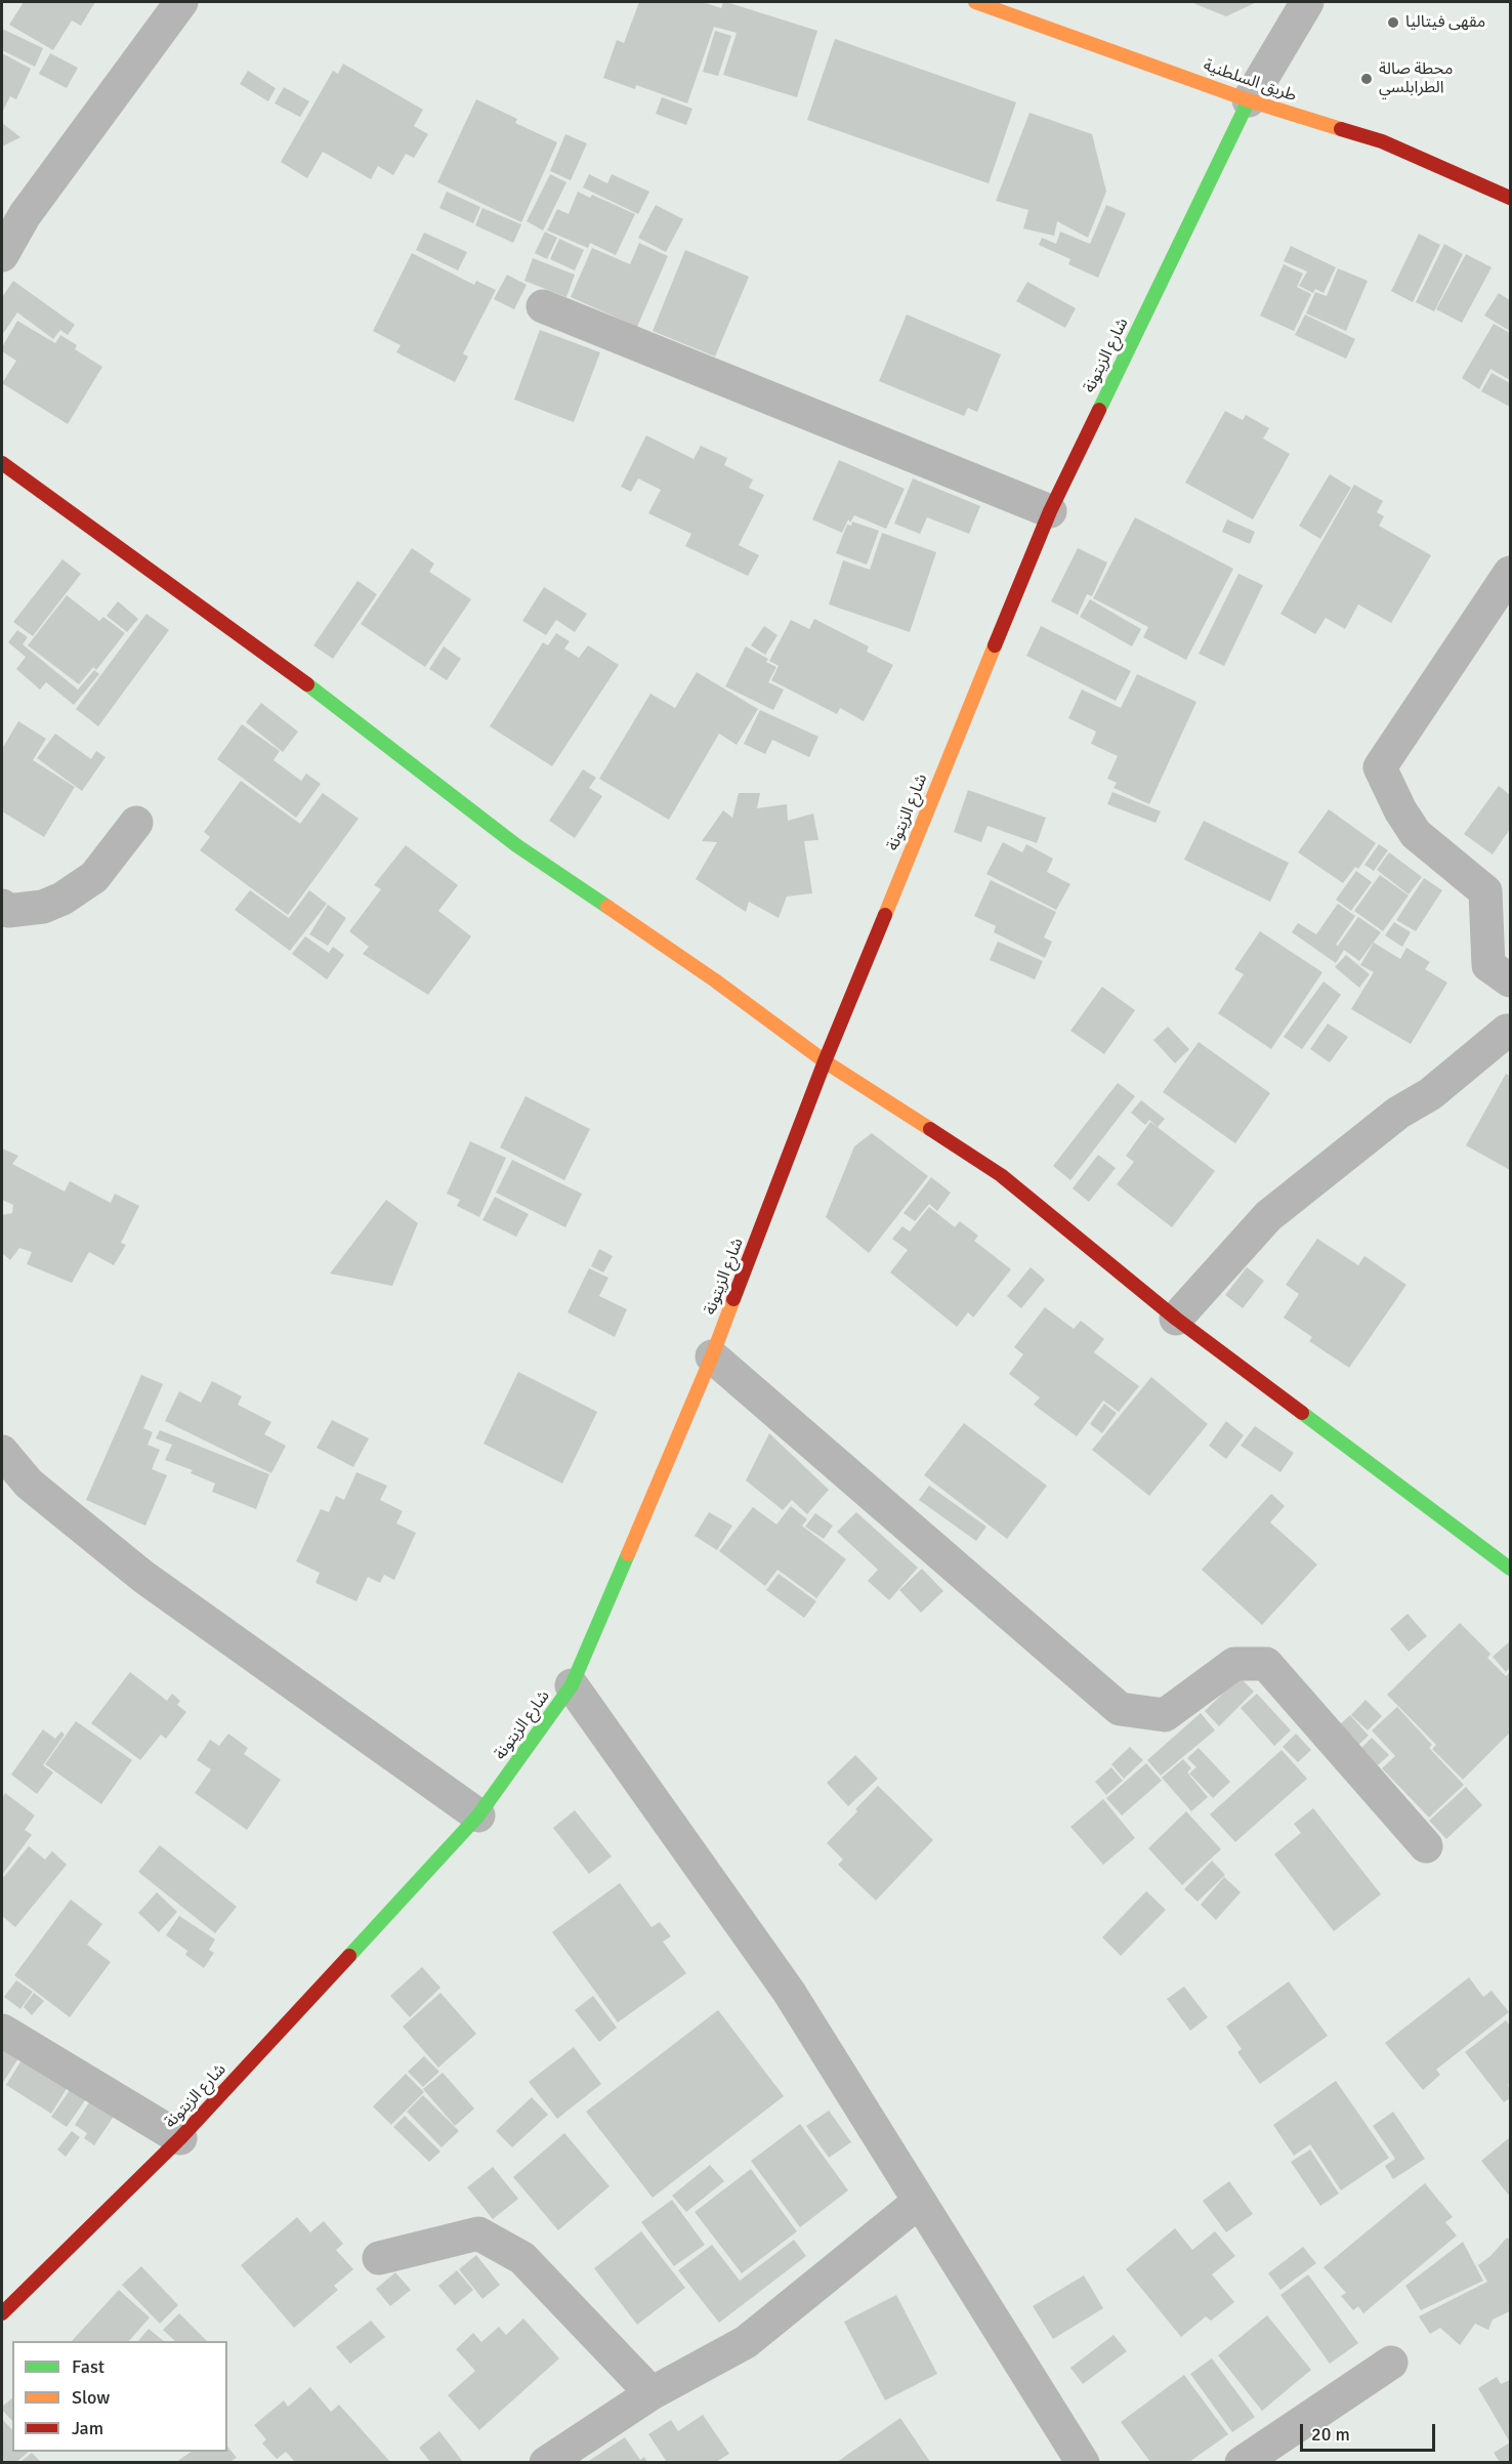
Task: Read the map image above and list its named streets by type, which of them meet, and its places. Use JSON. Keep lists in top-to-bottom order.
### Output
{
  "streets": {
    "street": ["طريق السلطنية", "شارع الزيتونة"]
  },
  "crossings": [
    ["طريق السلطنية", "شارع الزيتونة"]
  ],
  "places": ["مقهى فيتاليا", "محطة صالة الطرابلسي"],
  "legend": ["Fast", "Slow", "Jam"],
  "scale_bar": "20 m"
}
